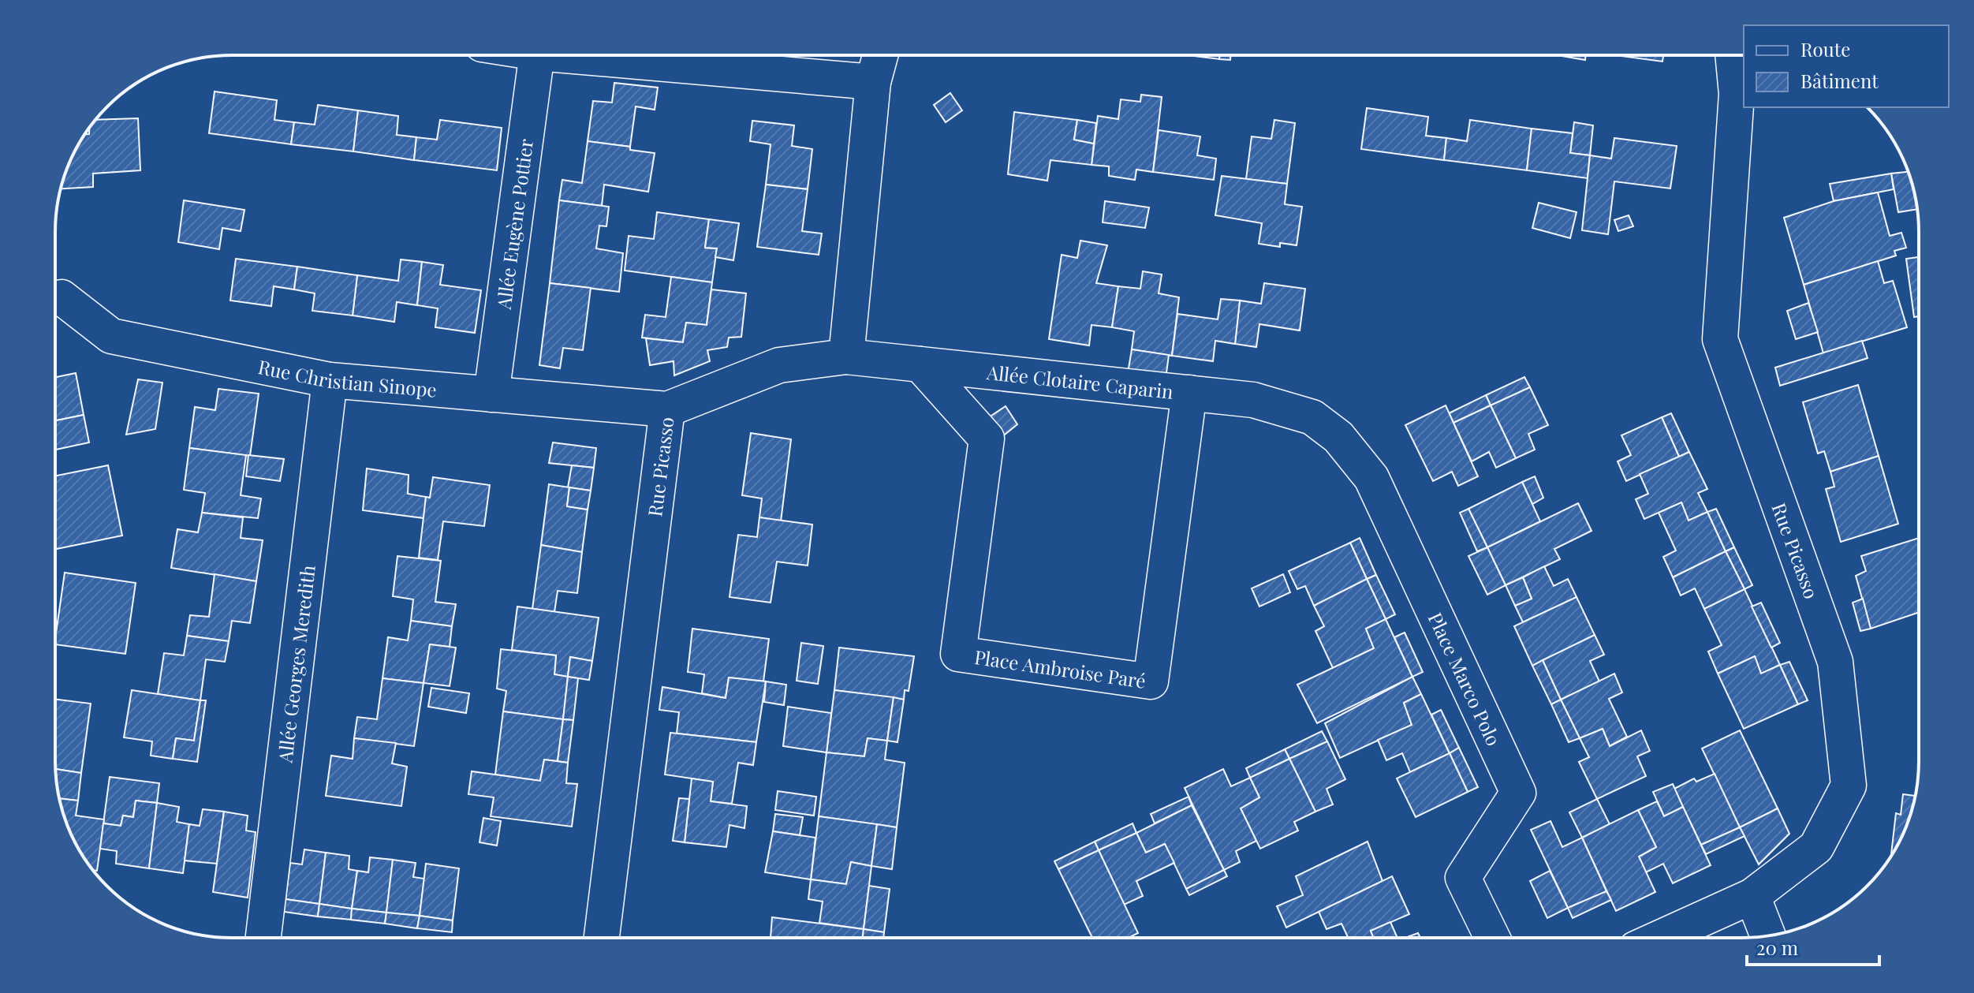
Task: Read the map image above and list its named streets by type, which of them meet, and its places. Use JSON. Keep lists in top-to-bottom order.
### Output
{
  "streets": {
    "street": [
      "Allée Eugène Pottier",
      "Rue Christian Sinope",
      "Allée Clotaire Caparin",
      "Rue Picasso",
      "Allée Georges Meredith",
      "Place Ambroise Paré",
      "Place Marco Polo"
    ]
  },
  "crossings": [
    ["Allée Eugène Pottier", "Rue Christian Sinope"],
    ["Rue Christian Sinope", "Rue Picasso"],
    ["Rue Christian Sinope", "Allée Georges Meredith"],
    ["Allée Clotaire Caparin", "Rue Picasso"],
    ["Allée Clotaire Caparin", "Place Ambroise Paré"],
    ["Allée Clotaire Caparin", "Place Marco Polo"]
  ],
  "legend": ["Route", "Bâtiment"],
  "scale_bar": "20 m"
}
